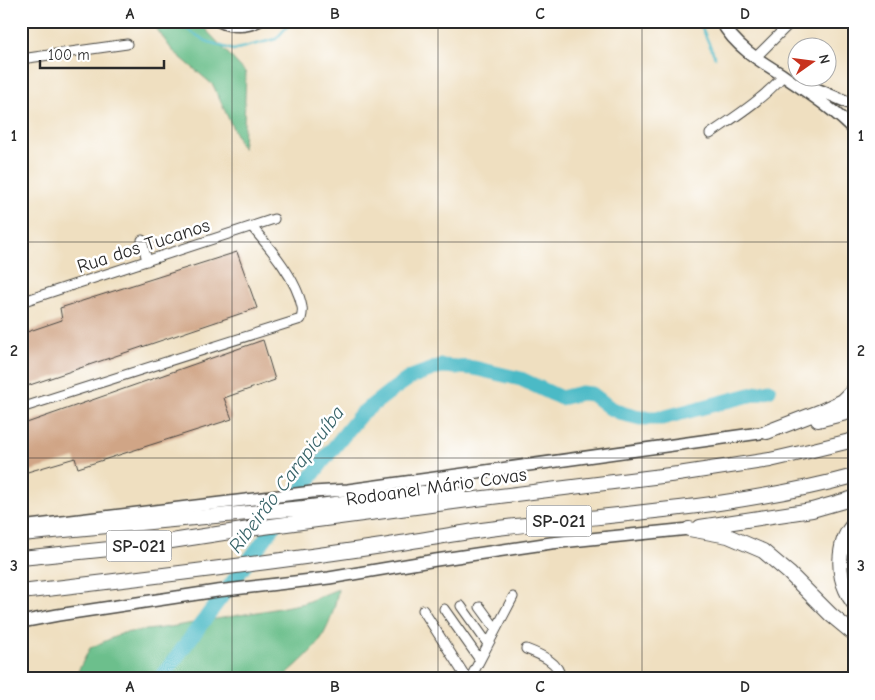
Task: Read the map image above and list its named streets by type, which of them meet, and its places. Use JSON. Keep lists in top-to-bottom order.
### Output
{
  "streets": {
    "highway": ["Rodoanel Mário Covas", "SP-021"],
    "street": ["Rua dos Tucanos"]
  },
  "water": ["Ribeirão Carapicuíba"],
  "scale_bar": "100 m",
  "north": "right",
  "grid": {
    "columns": [
      "A",
      "B",
      "C",
      "D"
    ],
    "rows": ["1", "2", "3"]
  }
}
